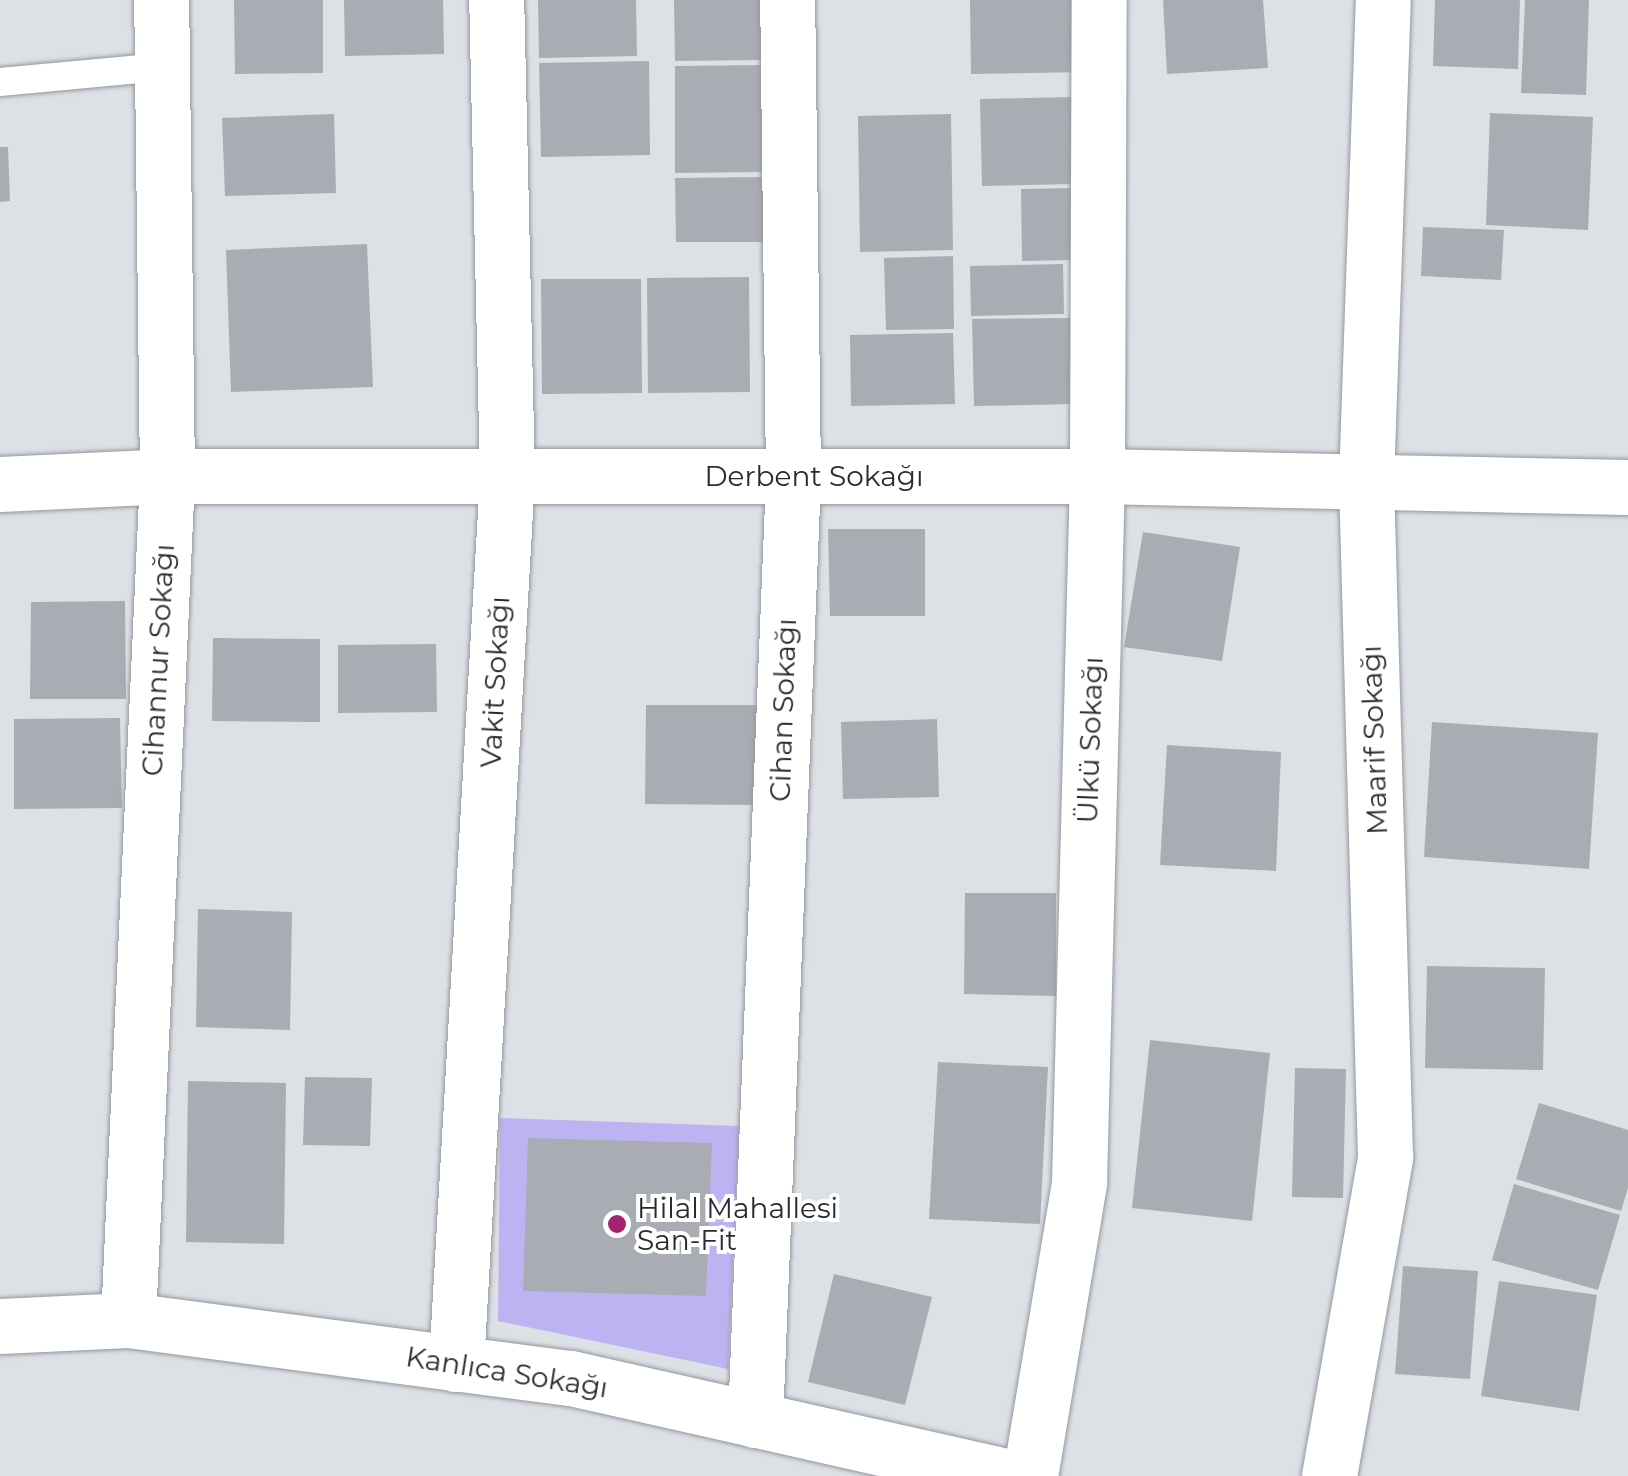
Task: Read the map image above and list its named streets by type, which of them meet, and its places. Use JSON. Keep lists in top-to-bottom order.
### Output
{
  "streets": {
    "street": [
      "Derbent Sokağı",
      "Cihannur Sokağı",
      "Vakit Sokağı",
      "Cihan Sokağı",
      "Ülkü Sokağı",
      "Maarif Sokağı",
      "Kanlıca Sokağı"
    ]
  },
  "crossings": [
    ["Derbent Sokağı", "Cihannur Sokağı"],
    ["Derbent Sokağı", "Vakit Sokağı"],
    ["Derbent Sokağı", "Cihan Sokağı"],
    ["Derbent Sokağı", "Ülkü Sokağı"],
    ["Derbent Sokağı", "Maarif Sokağı"],
    ["Cihannur Sokağı", "Kanlıca Sokağı"],
    ["Vakit Sokağı", "Kanlıca Sokağı"],
    ["Cihan Sokağı", "Kanlıca Sokağı"]
  ],
  "places": ["Hilal Mahallesi San-Fit"]
}
